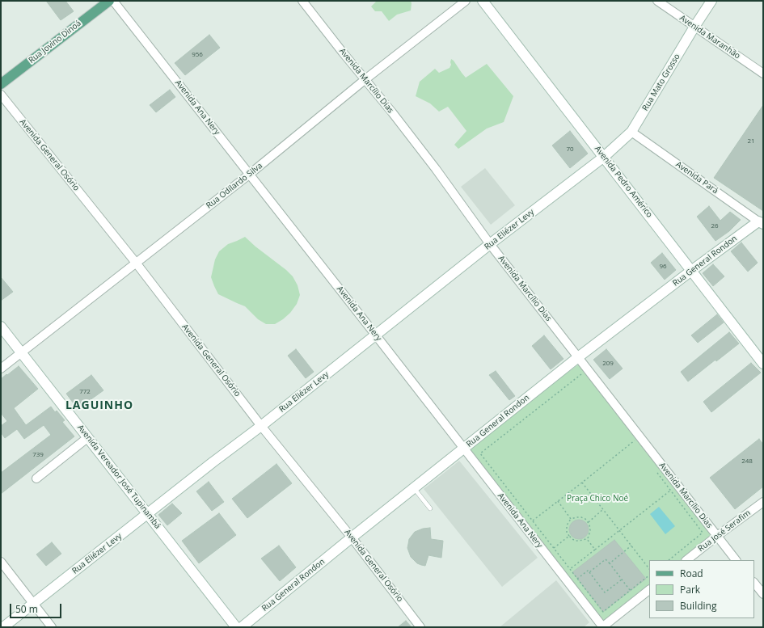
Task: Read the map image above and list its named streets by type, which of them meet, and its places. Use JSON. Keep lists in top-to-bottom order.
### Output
{
  "streets": {
    "main road": [
      "Rua Jovino Dinoá",
      "Rua Mato Grosso",
      "Avenida Pedro Américo",
      "Rua Eliézer Levy",
      "Rua General Rondon",
      "Avenida Vereador José Tupinambá"
    ],
    "street": [
      "Avenida Maranhão",
      "Avenida Marcílio Dias",
      "Avenida Ana Nery",
      "Avenida General Osório",
      "Avenida Pará",
      "Rua Odilardo Silva",
      "Rua José Serafim"
    ]
  },
  "crossings": [
    ["Avenida Maranhão", "Rua Mato Grosso"],
    ["Avenida Marcílio Dias", "Rua Odilardo Silva"],
    ["Avenida Marcílio Dias", "Rua Eliézer Levy"],
    ["Avenida Marcílio Dias", "Rua General Rondon"],
    ["Avenida Marcílio Dias", "Rua José Serafim"],
    ["Rua Mato Grosso", "Avenida Pará"],
    ["Rua Mato Grosso", "Avenida Pedro Américo"],
    ["Rua Mato Grosso", "Rua Eliézer Levy"],
    ["Avenida Ana Nery", "Rua Odilardo Silva"],
    ["Avenida Ana Nery", "Rua Eliézer Levy"],
    ["Avenida Ana Nery", "Rua General Rondon"],
    ["Avenida General Osório", "Rua Odilardo Silva"],
    ["Avenida General Osório", "Rua Eliézer Levy"],
    ["Avenida General Osório", "Rua General Rondon"],
    ["Avenida Pará", "Rua General Rondon"],
    ["Avenida Pedro Américo", "Rua Eliézer Levy"],
    ["Avenida Pedro Américo", "Rua General Rondon"],
    ["Rua Odilardo Silva", "Avenida Vereador José Tupinambá"],
    ["Rua Eliézer Levy", "Avenida Vereador José Tupinambá"]
  ],
  "districts": ["LAGUINHO"],
  "parks": ["Praça Chico Noé"],
  "house_numbers": [
    "956",
    "21",
    "70",
    "26",
    "96",
    "209",
    "772",
    "739",
    "248"
  ],
  "legend": ["Road", "Park", "Building"],
  "scale_bar": "50 m"
}
